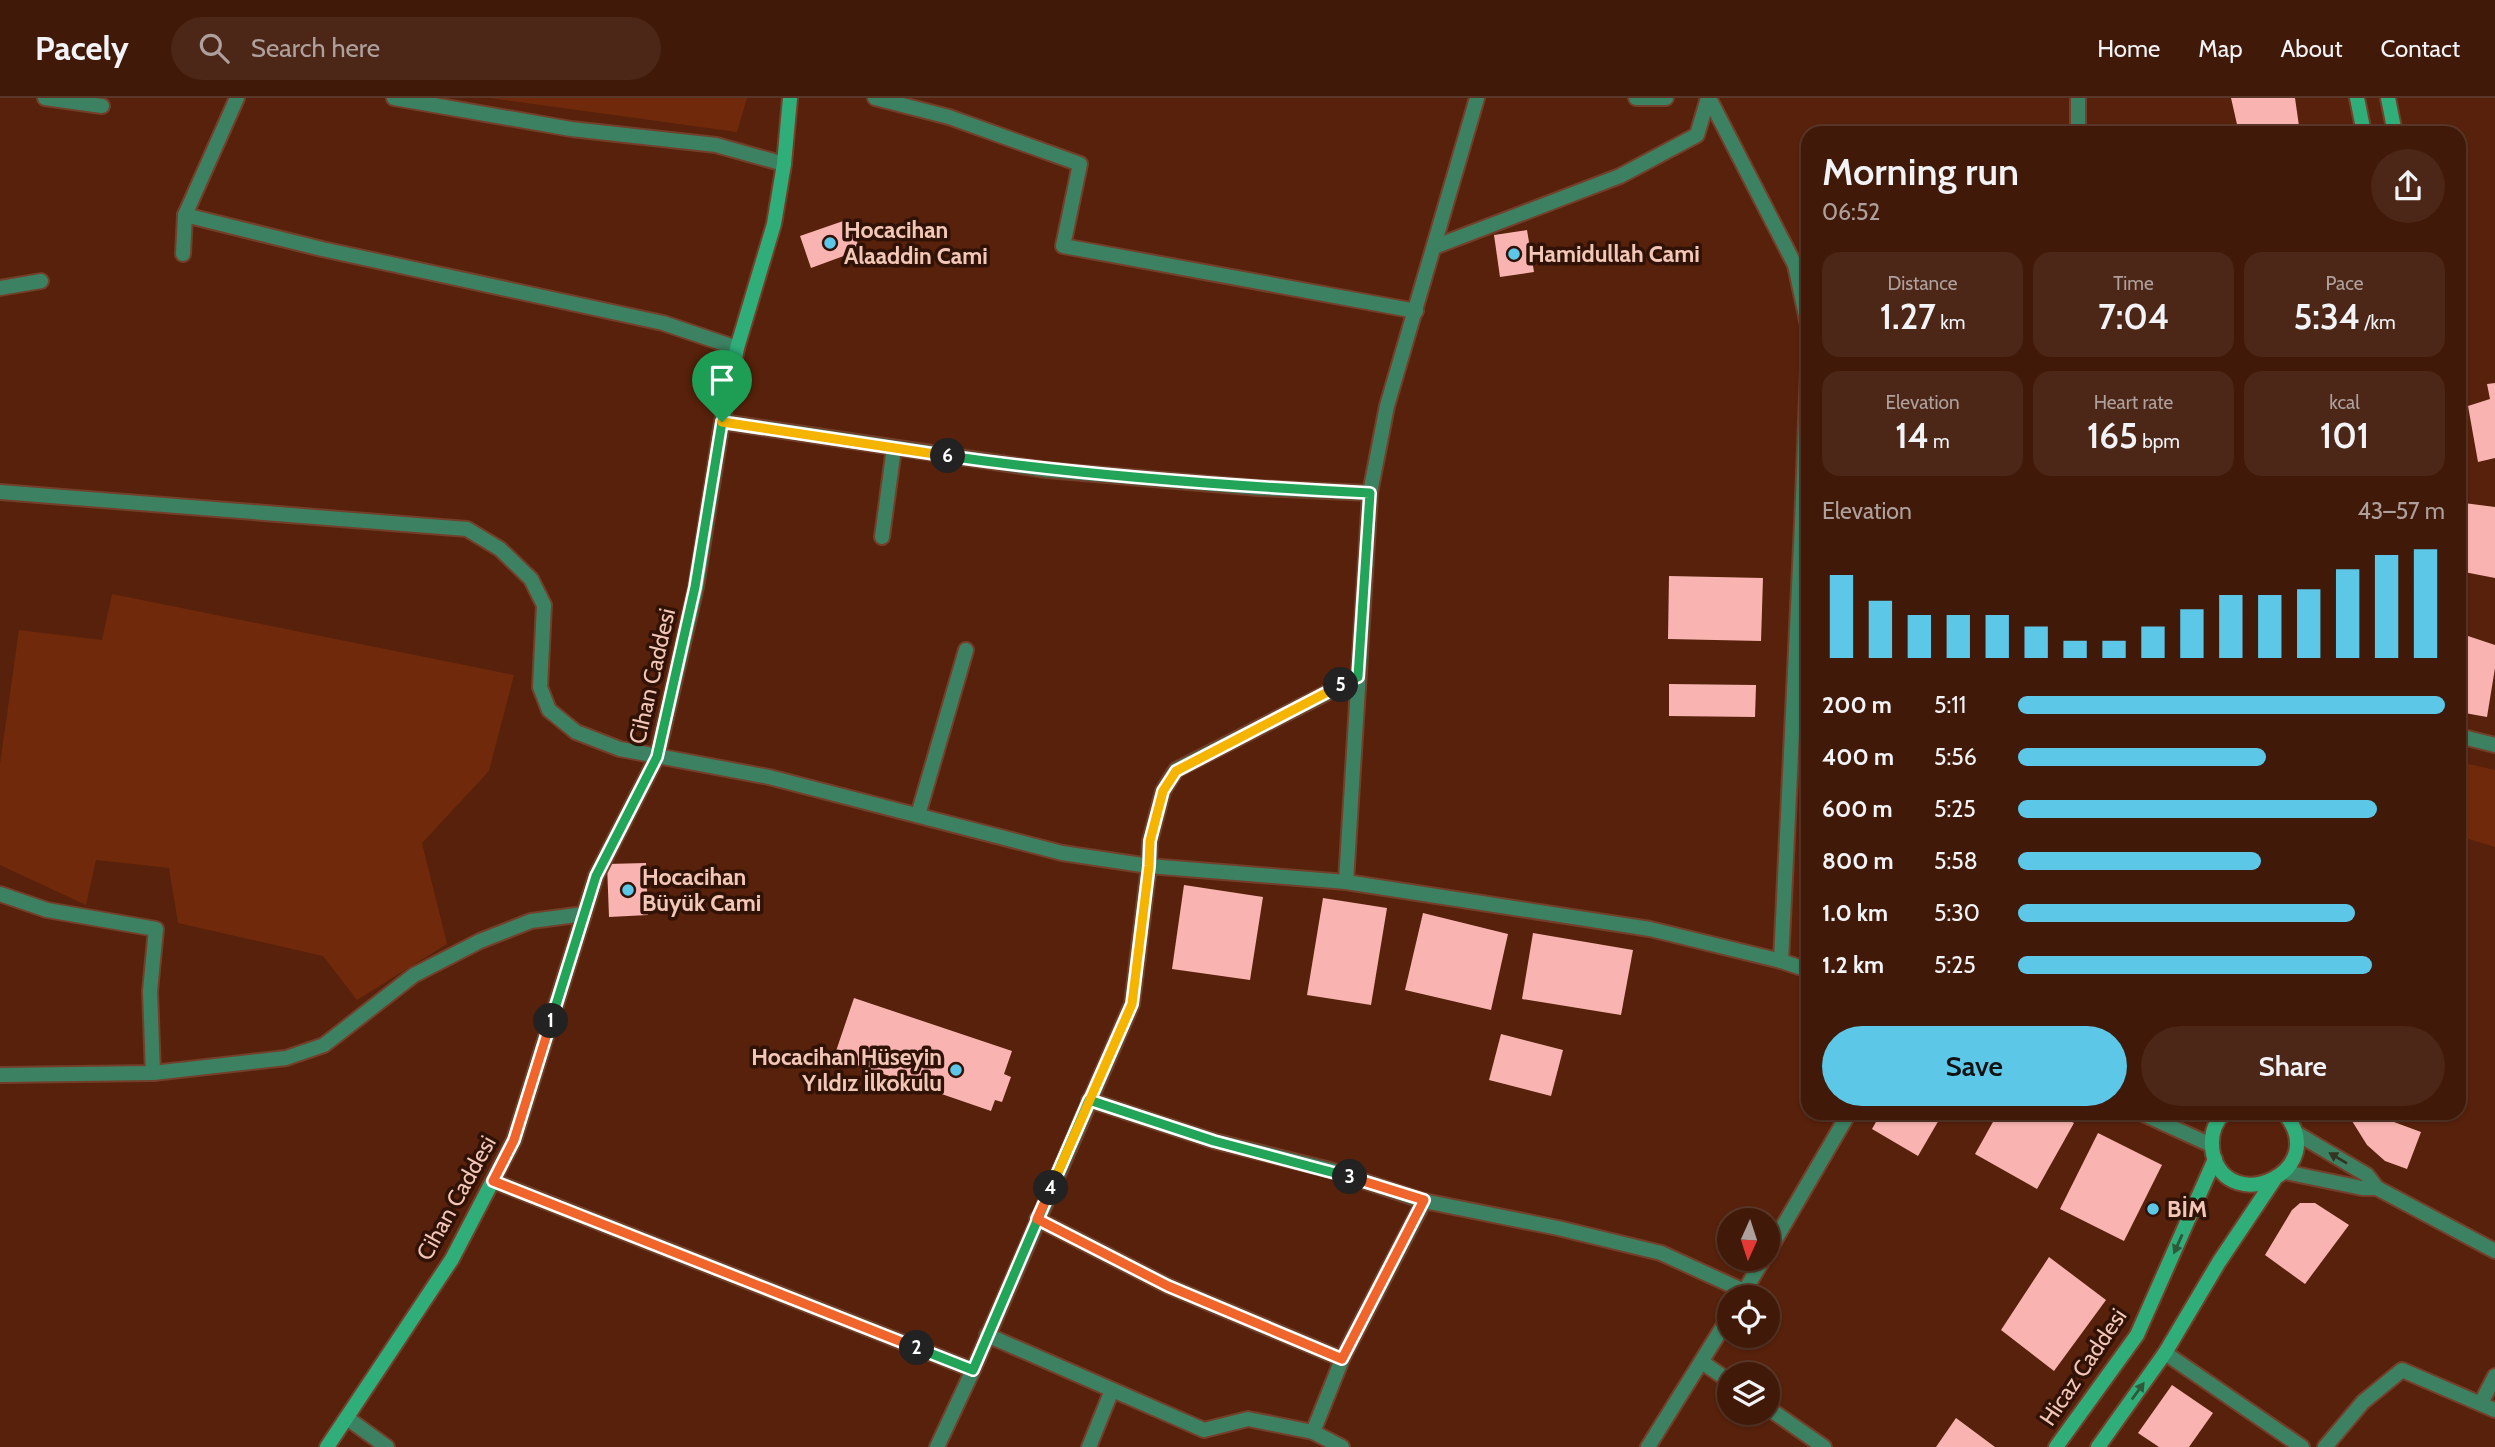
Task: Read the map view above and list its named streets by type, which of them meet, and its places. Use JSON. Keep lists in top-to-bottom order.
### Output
{
  "streets": {
    "street": ["Cihan Caddesi", "Hicaz Caddesi"]
  },
  "places": [
    "Hocacihan Alaaddin Cami",
    "Hamidullah Cami",
    "Hocacihan Büyük Cami",
    "Hocacihan Hüseyin Yıldız İlkokulu",
    "BİM"
  ],
  "north": "bottom",
  "page": {
    "header": "Pacely",
    "search": "Search here",
    "nav": [
      "Home",
      "Map",
      "About",
      "Contact"
    ],
    "heading": ["Morning run", "06:52"],
    "stats": [
      ["Distance", "1.27 km"],
      ["Time", "7:04"],
      ["Pace", "5:34 /km"],
      ["Elevation", "14 m"],
      ["Heart rate", "165 bpm"],
      ["kcal", "101"]
    ],
    "pins": [
      "6",
      "5",
      "1",
      "3",
      "4",
      "2"
    ],
    "chart": ["Elevation", "43–57 m"],
    "list": [
      {
        "name": "200 m",
        "note": "5:11"
      },
      {
        "name": "400 m",
        "note": "5:56"
      },
      {
        "name": "600 m",
        "note": "5:25"
      },
      {
        "name": "800 m",
        "note": "5:58"
      },
      {
        "name": "1.0 km",
        "note": "5:30"
      },
      {
        "name": "1.2 km",
        "note": "5:25"
      }
    ],
    "buttons": ["Save", "Share"]
  }
}
